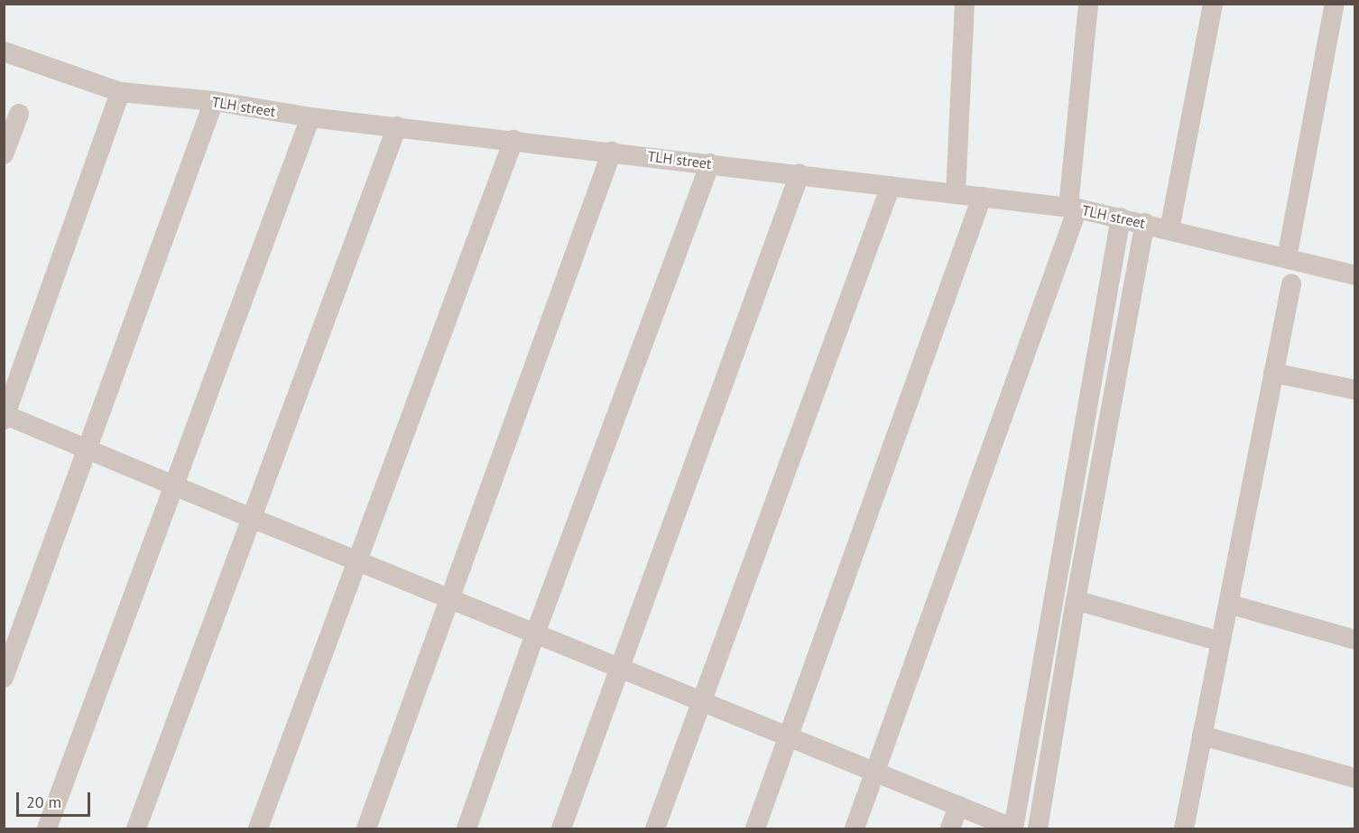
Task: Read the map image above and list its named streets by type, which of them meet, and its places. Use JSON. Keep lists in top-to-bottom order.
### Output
{
  "streets": {
    "street": ["TLH street"]
  },
  "scale_bar": "20 m"
}
